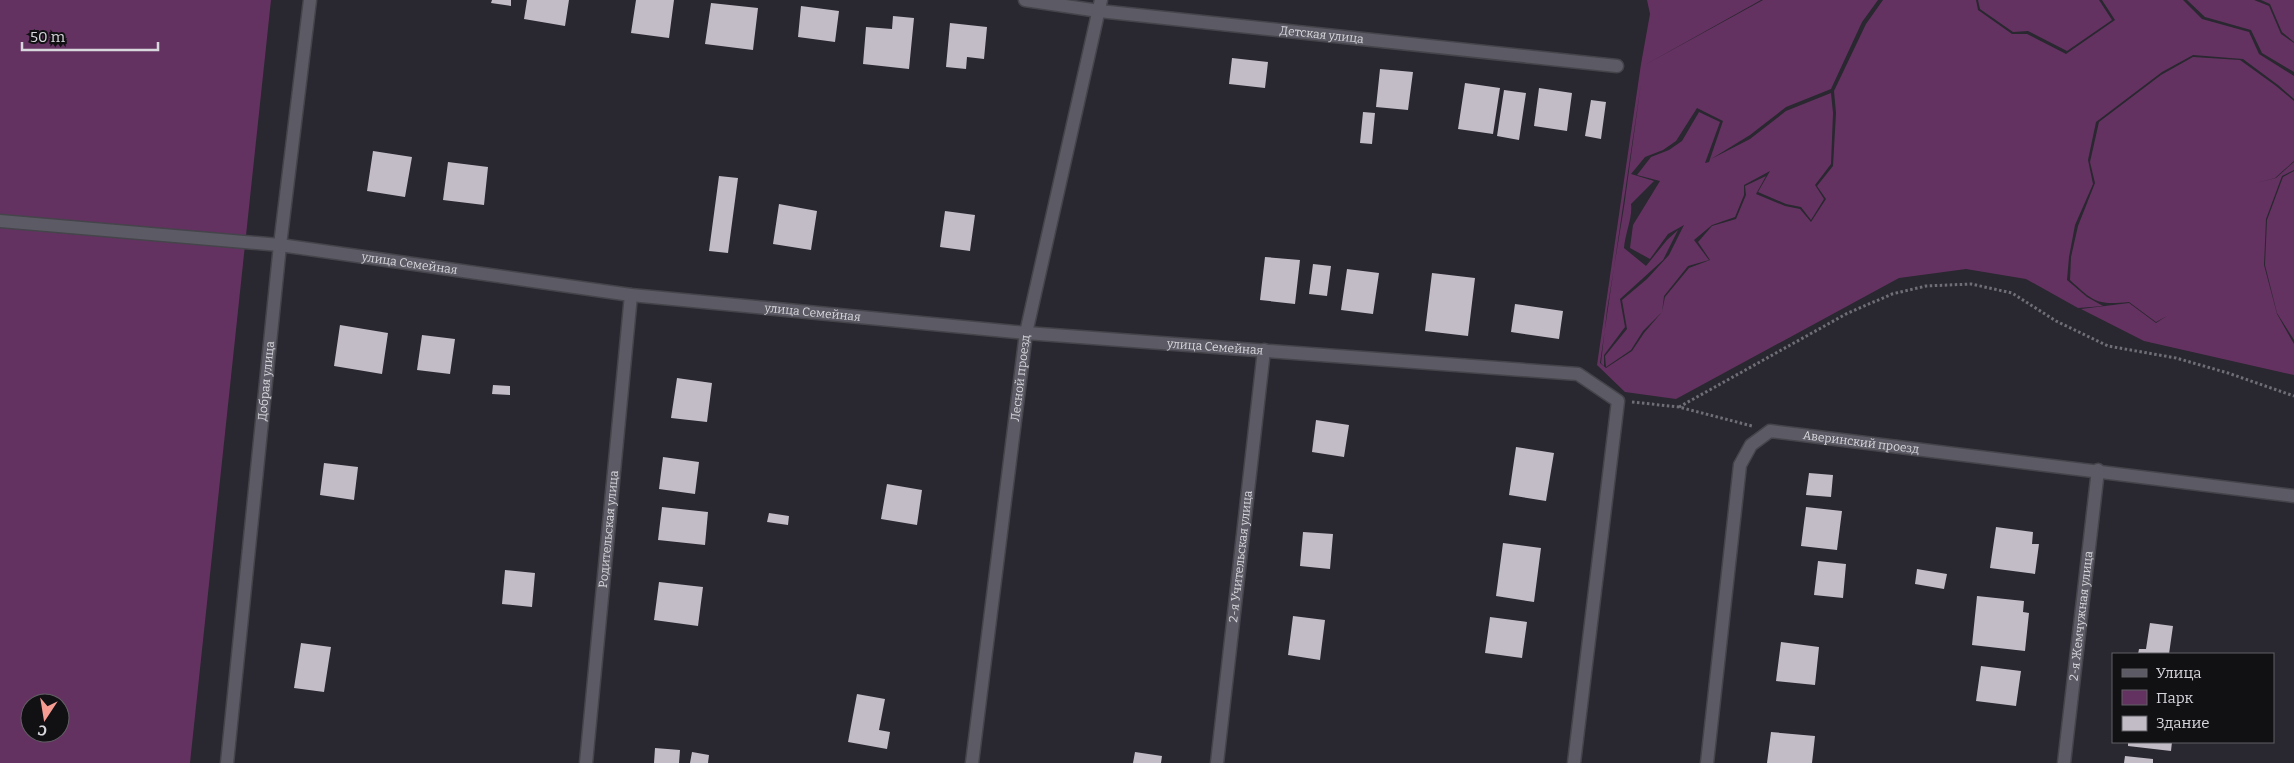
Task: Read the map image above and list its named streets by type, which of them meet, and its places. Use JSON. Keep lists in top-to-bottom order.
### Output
{
  "streets": {
    "street": [
      "Детская улица",
      "улица Семейная",
      "Лесной проезд",
      "Добрая улица",
      "Аверинский проезд",
      "Родительская улица",
      "2-я Учительская улица",
      "2-я Жемчужная улица"
    ]
  },
  "crossings": [
    ["Детская улица", "Лесной проезд"],
    ["улица Семейная", "Лесной проезд"],
    ["улица Семейная", "Добрая улица"],
    ["улица Семейная", "Родительская улица"],
    ["улица Семейная", "2-я Учительская улица"],
    ["Аверинский проезд", "2-я Жемчужная улица"]
  ],
  "legend": ["Улица", "Парк", "Здание"],
  "scale_bar": "50 m",
  "north": "bottom"
}
